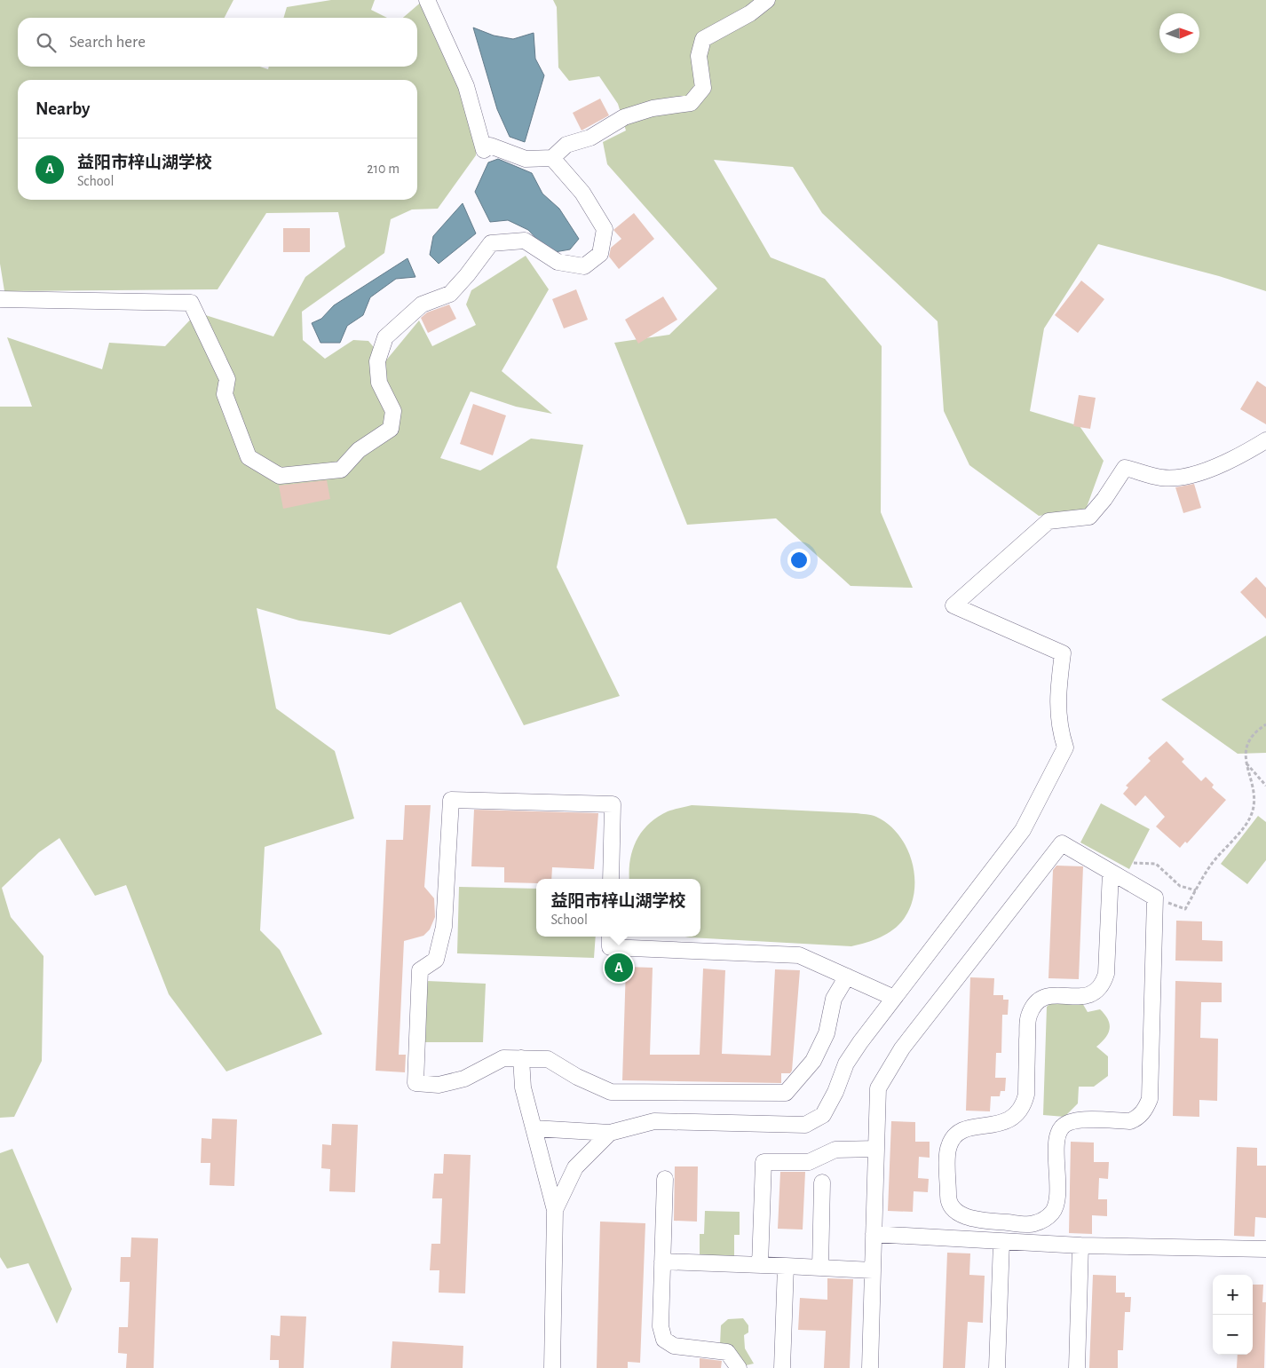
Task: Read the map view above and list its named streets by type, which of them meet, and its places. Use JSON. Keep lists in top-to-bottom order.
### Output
{
  "north": "right",
  "page": {
    "search": "Search here",
    "heading": "Nearby",
    "list": [
      {
        "mark": "A",
        "name": "益阳市梓山湖学校",
        "note": "School",
        "value": "210 m"
      }
    ],
    "popup": ["益阳市梓山湖学校", "School"],
    "pins": "A",
    "map_buttons": ["+", "−"]
  }
}
